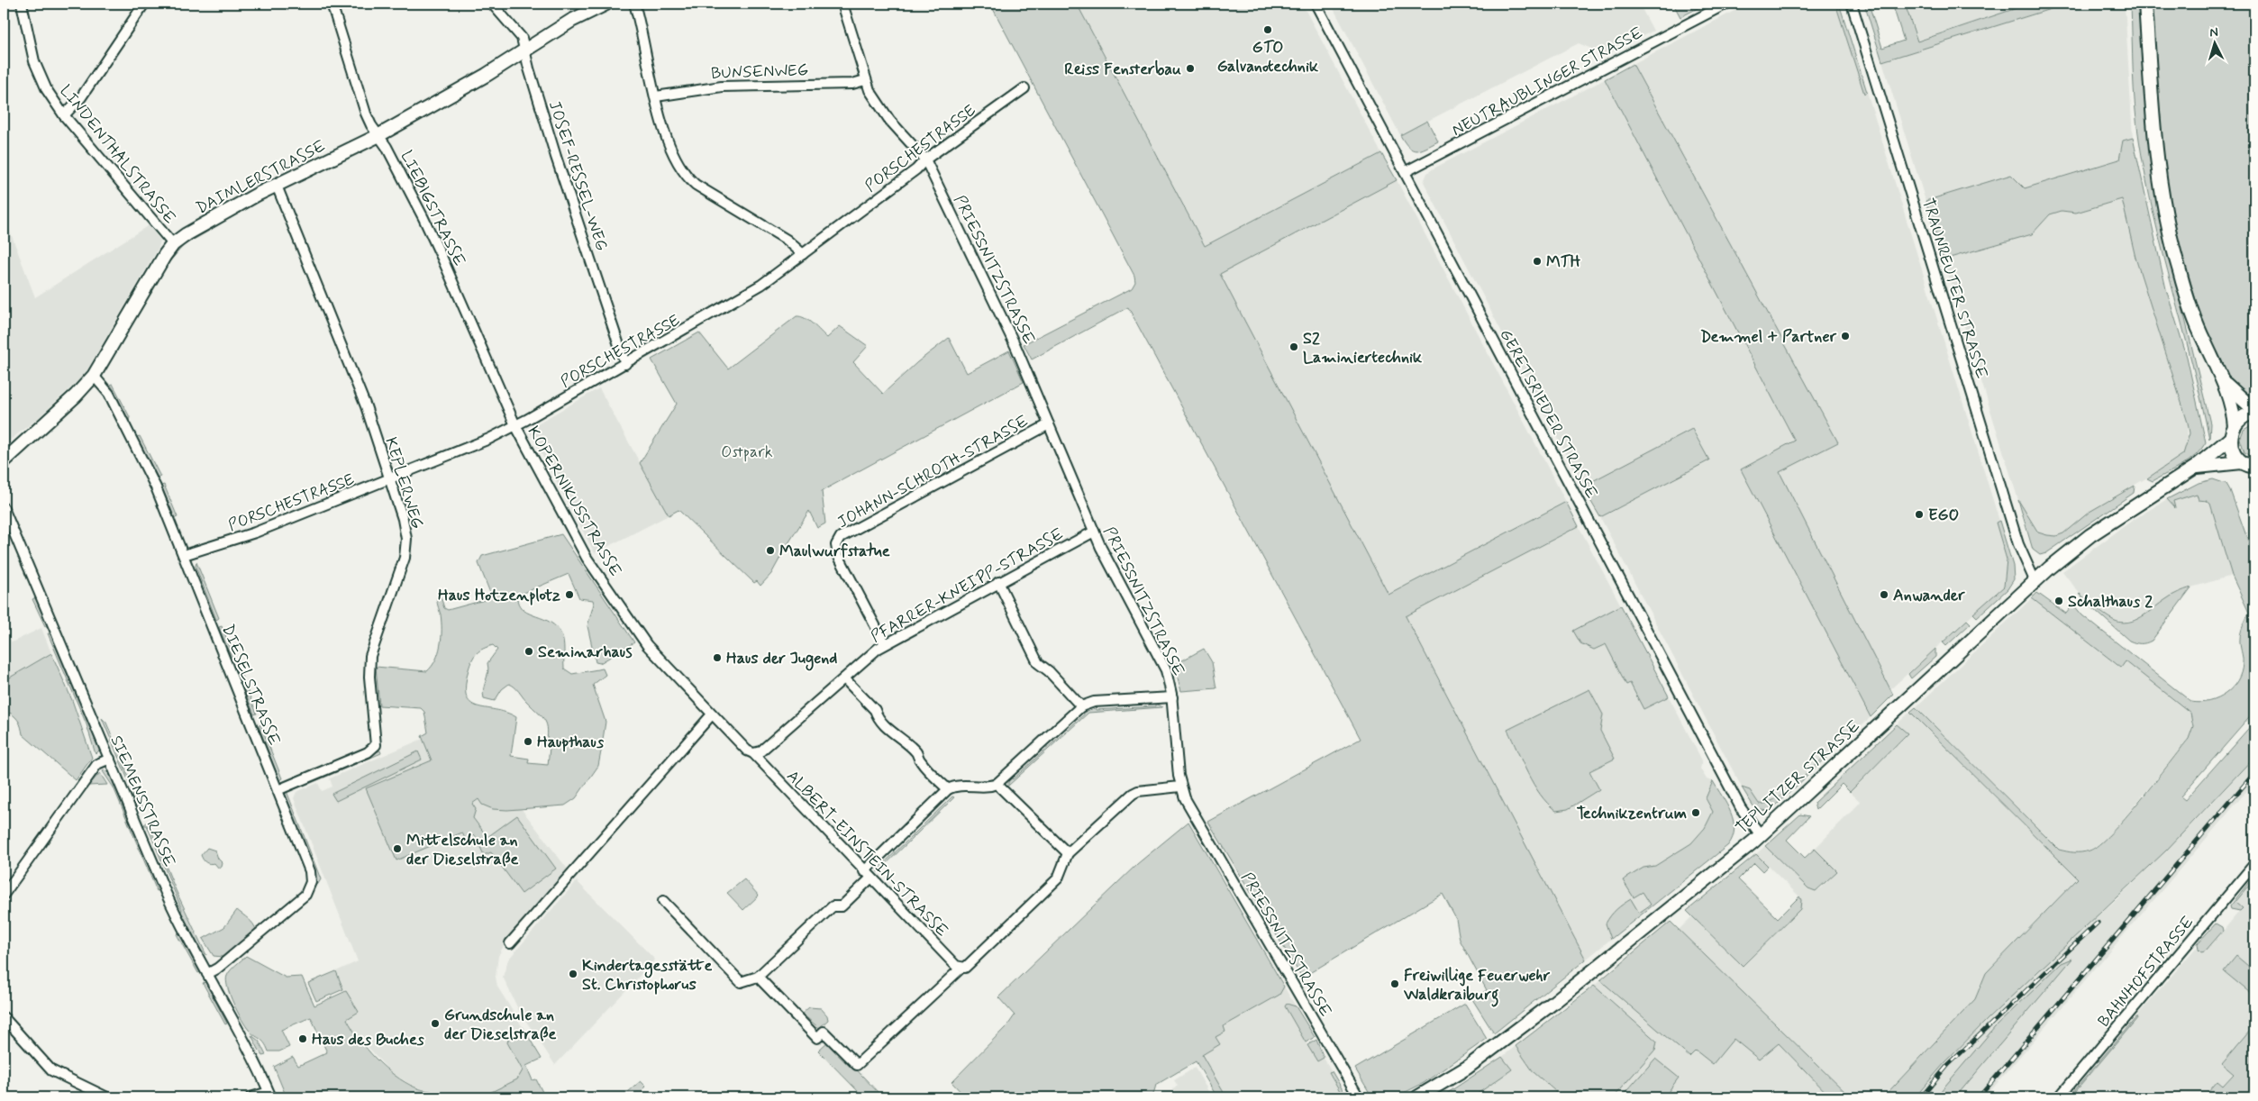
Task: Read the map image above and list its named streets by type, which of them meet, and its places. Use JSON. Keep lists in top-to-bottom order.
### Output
{
  "streets": {
    "street": [
      "BUNSENWEG",
      "NEUTRAUBLINGER STRASSE",
      "PORSCHESTRASSE",
      "LINDENTHALSTRASSE",
      "JOSEF-RESSEL-WEG",
      "DAIMLERSTRASSE",
      "LIEBIGSTRASSE",
      "PRIESSNITZSTRASSE",
      "TRAUNREUTER STRASSE",
      "GERETSRIEDER STRASSE",
      "JOHANN-SCHROTH-STRASSE",
      "KEPLERWEG",
      "KOPERNIKUSSTRASSE",
      "PFARRER-KNEIPP-STRASSE",
      "DIESELSTRASSE",
      "TEPLITZER STRASSE",
      "SIEMENSSTRASSE",
      "ALBERT-EINSTEIN-STRASSE",
      "BAHNHOFSTRASSE"
    ]
  },
  "crossings": [
    ["BUNSENWEG", "PRIESSNITZSTRASSE"],
    ["NEUTRAUBLINGER STRASSE", "GERETSRIEDER STRASSE"],
    ["PORSCHESTRASSE", "JOSEF-RESSEL-WEG"],
    ["PORSCHESTRASSE", "LIEBIGSTRASSE"],
    ["PORSCHESTRASSE", "PRIESSNITZSTRASSE"],
    ["PORSCHESTRASSE", "KEPLERWEG"],
    ["PORSCHESTRASSE", "KOPERNIKUSSTRASSE"],
    ["PORSCHESTRASSE", "DIESELSTRASSE"],
    ["LINDENTHALSTRASSE", "DAIMLERSTRASSE"],
    ["JOSEF-RESSEL-WEG", "DAIMLERSTRASSE"],
    ["DAIMLERSTRASSE", "LIEBIGSTRASSE"],
    ["DAIMLERSTRASSE", "KEPLERWEG"],
    ["DAIMLERSTRASSE", "DIESELSTRASSE"],
    ["LIEBIGSTRASSE", "KOPERNIKUSSTRASSE"],
    ["PRIESSNITZSTRASSE", "JOHANN-SCHROTH-STRASSE"],
    ["PRIESSNITZSTRASSE", "PFARRER-KNEIPP-STRASSE"],
    ["TRAUNREUTER STRASSE", "TEPLITZER STRASSE"],
    ["GERETSRIEDER STRASSE", "TEPLITZER STRASSE"],
    ["JOHANN-SCHROTH-STRASSE", "PFARRER-KNEIPP-STRASSE"],
    ["KEPLERWEG", "DIESELSTRASSE"],
    ["KOPERNIKUSSTRASSE", "PFARRER-KNEIPP-STRASSE"],
    ["KOPERNIKUSSTRASSE", "ALBERT-EINSTEIN-STRASSE"],
    ["PFARRER-KNEIPP-STRASSE", "ALBERT-EINSTEIN-STRASSE"],
    ["DIESELSTRASSE", "SIEMENSSTRASSE"]
  ],
  "parks": ["Ostpark"],
  "places": [
    "GTO Galvanotechnik",
    "Reiss Fensterbau",
    "MTH",
    "Demmel + Partner",
    "S2 Laminiertechnik",
    "EGO",
    "Maulwurfstatue",
    "Haus Hotzenplotz",
    "Anwander",
    "Schalthaus 2",
    "Seminarhaus",
    "Haus der Jugend",
    "Haupthaus",
    "Technikzentrum",
    "Mittelschule an der Dieselstraße",
    "Kindertagesstätte St. Christophorus",
    "Freiwillige Feuerwehr Waldkraiburg",
    "Grundschule an der Dieselstraße",
    "Haus des Buches"
  ],
  "north": "top"
}
